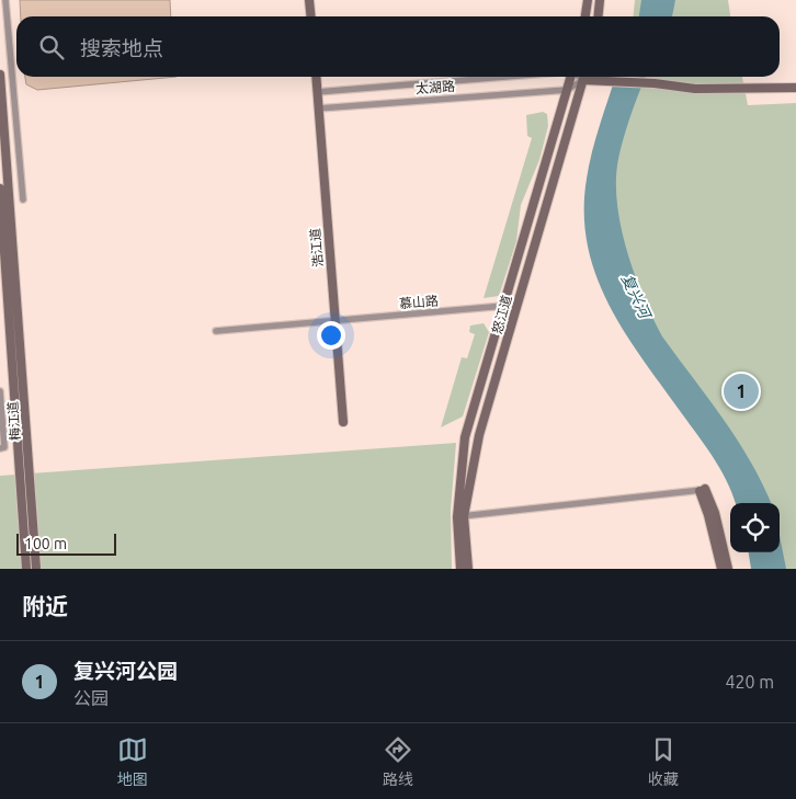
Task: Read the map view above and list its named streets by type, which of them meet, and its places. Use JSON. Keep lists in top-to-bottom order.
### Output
{
  "streets": {
    "street": [
      "太湖路",
      "浩江道",
      "慕山路",
      "怒江道",
      "梅江道"
    ]
  },
  "crossings": [
    ["太湖路", "浩江道"],
    ["太湖路", "怒江道"],
    ["浩江道", "慕山路"],
    ["慕山路", "怒江道"]
  ],
  "water": ["复兴河"],
  "scale_bar": "100 m",
  "page": {
    "search": "搜索地点",
    "pins": "1",
    "scale": "100 m",
    "heading": "附近",
    "list": [
      {
        "mark": "1",
        "name": "复兴河公园",
        "note": "公园",
        "value": "420 m"
      }
    ],
    "nav": ["地图", "路线", "收藏"]
  }
}
